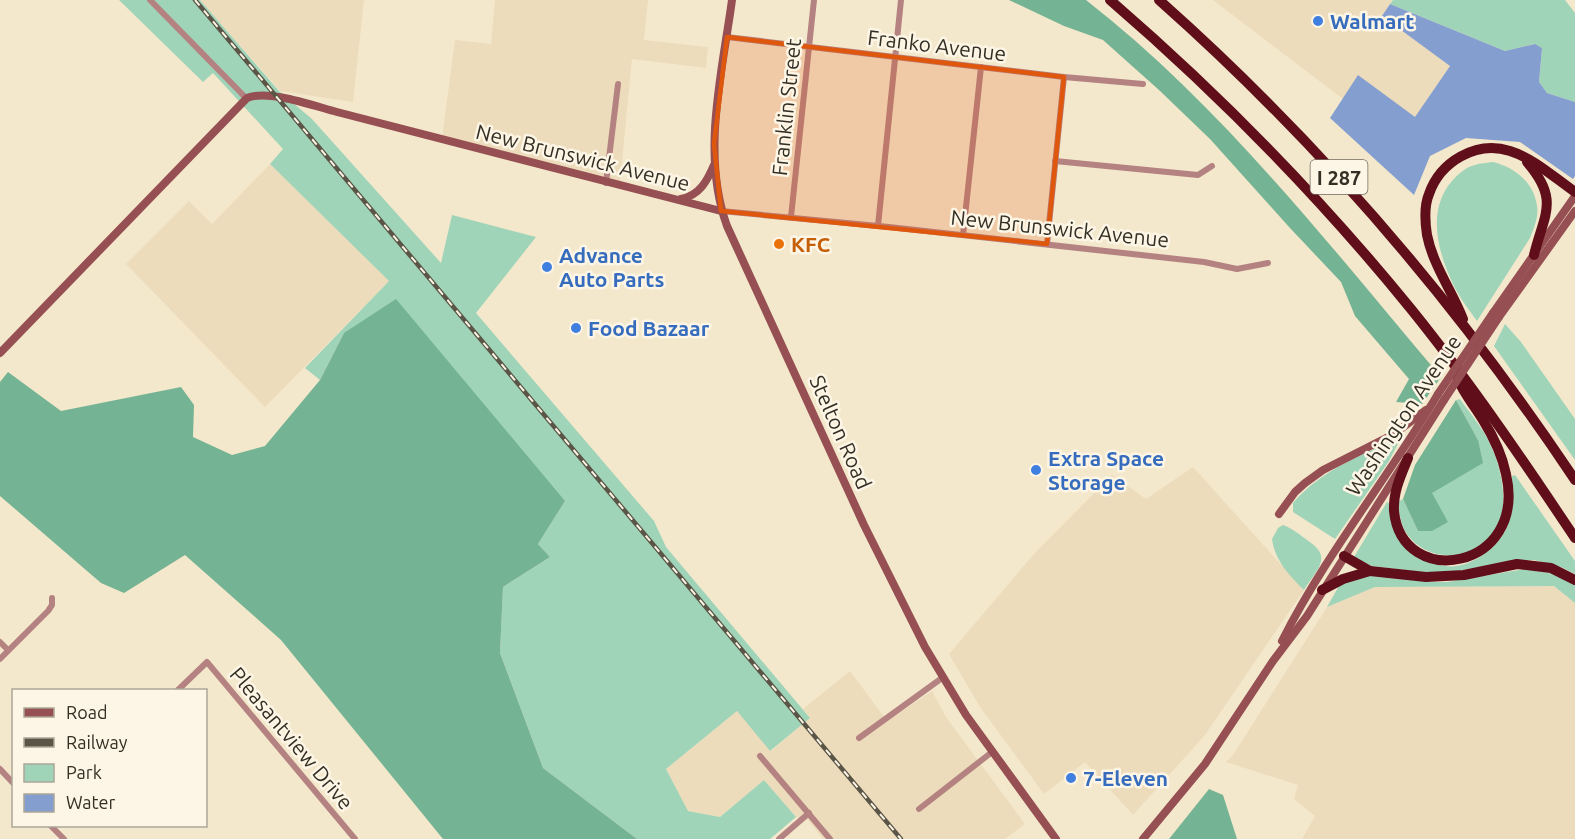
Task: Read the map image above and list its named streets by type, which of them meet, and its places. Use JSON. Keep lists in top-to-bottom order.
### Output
{
  "streets": {
    "highway": ["I 287"],
    "main road": ["New Brunswick Avenue", "Washington Avenue", "Stelton Road"],
    "street": ["Franko Avenue", "Franklin Street", "Pleasantview Drive"]
  },
  "crossings": [
    ["Franko Avenue", "Franklin Street"],
    ["Franko Avenue", "Stelton Road"],
    ["Franklin Street", "New Brunswick Avenue"],
    ["New Brunswick Avenue", "Stelton Road"]
  ],
  "places": [
    "Walmart",
    "KFC",
    "Advance Auto Parts",
    "Food Bazaar",
    "Extra Space Storage",
    "7-Eleven"
  ],
  "legend": [
    "Road",
    "Railway",
    "Park",
    "Water"
  ]
}
